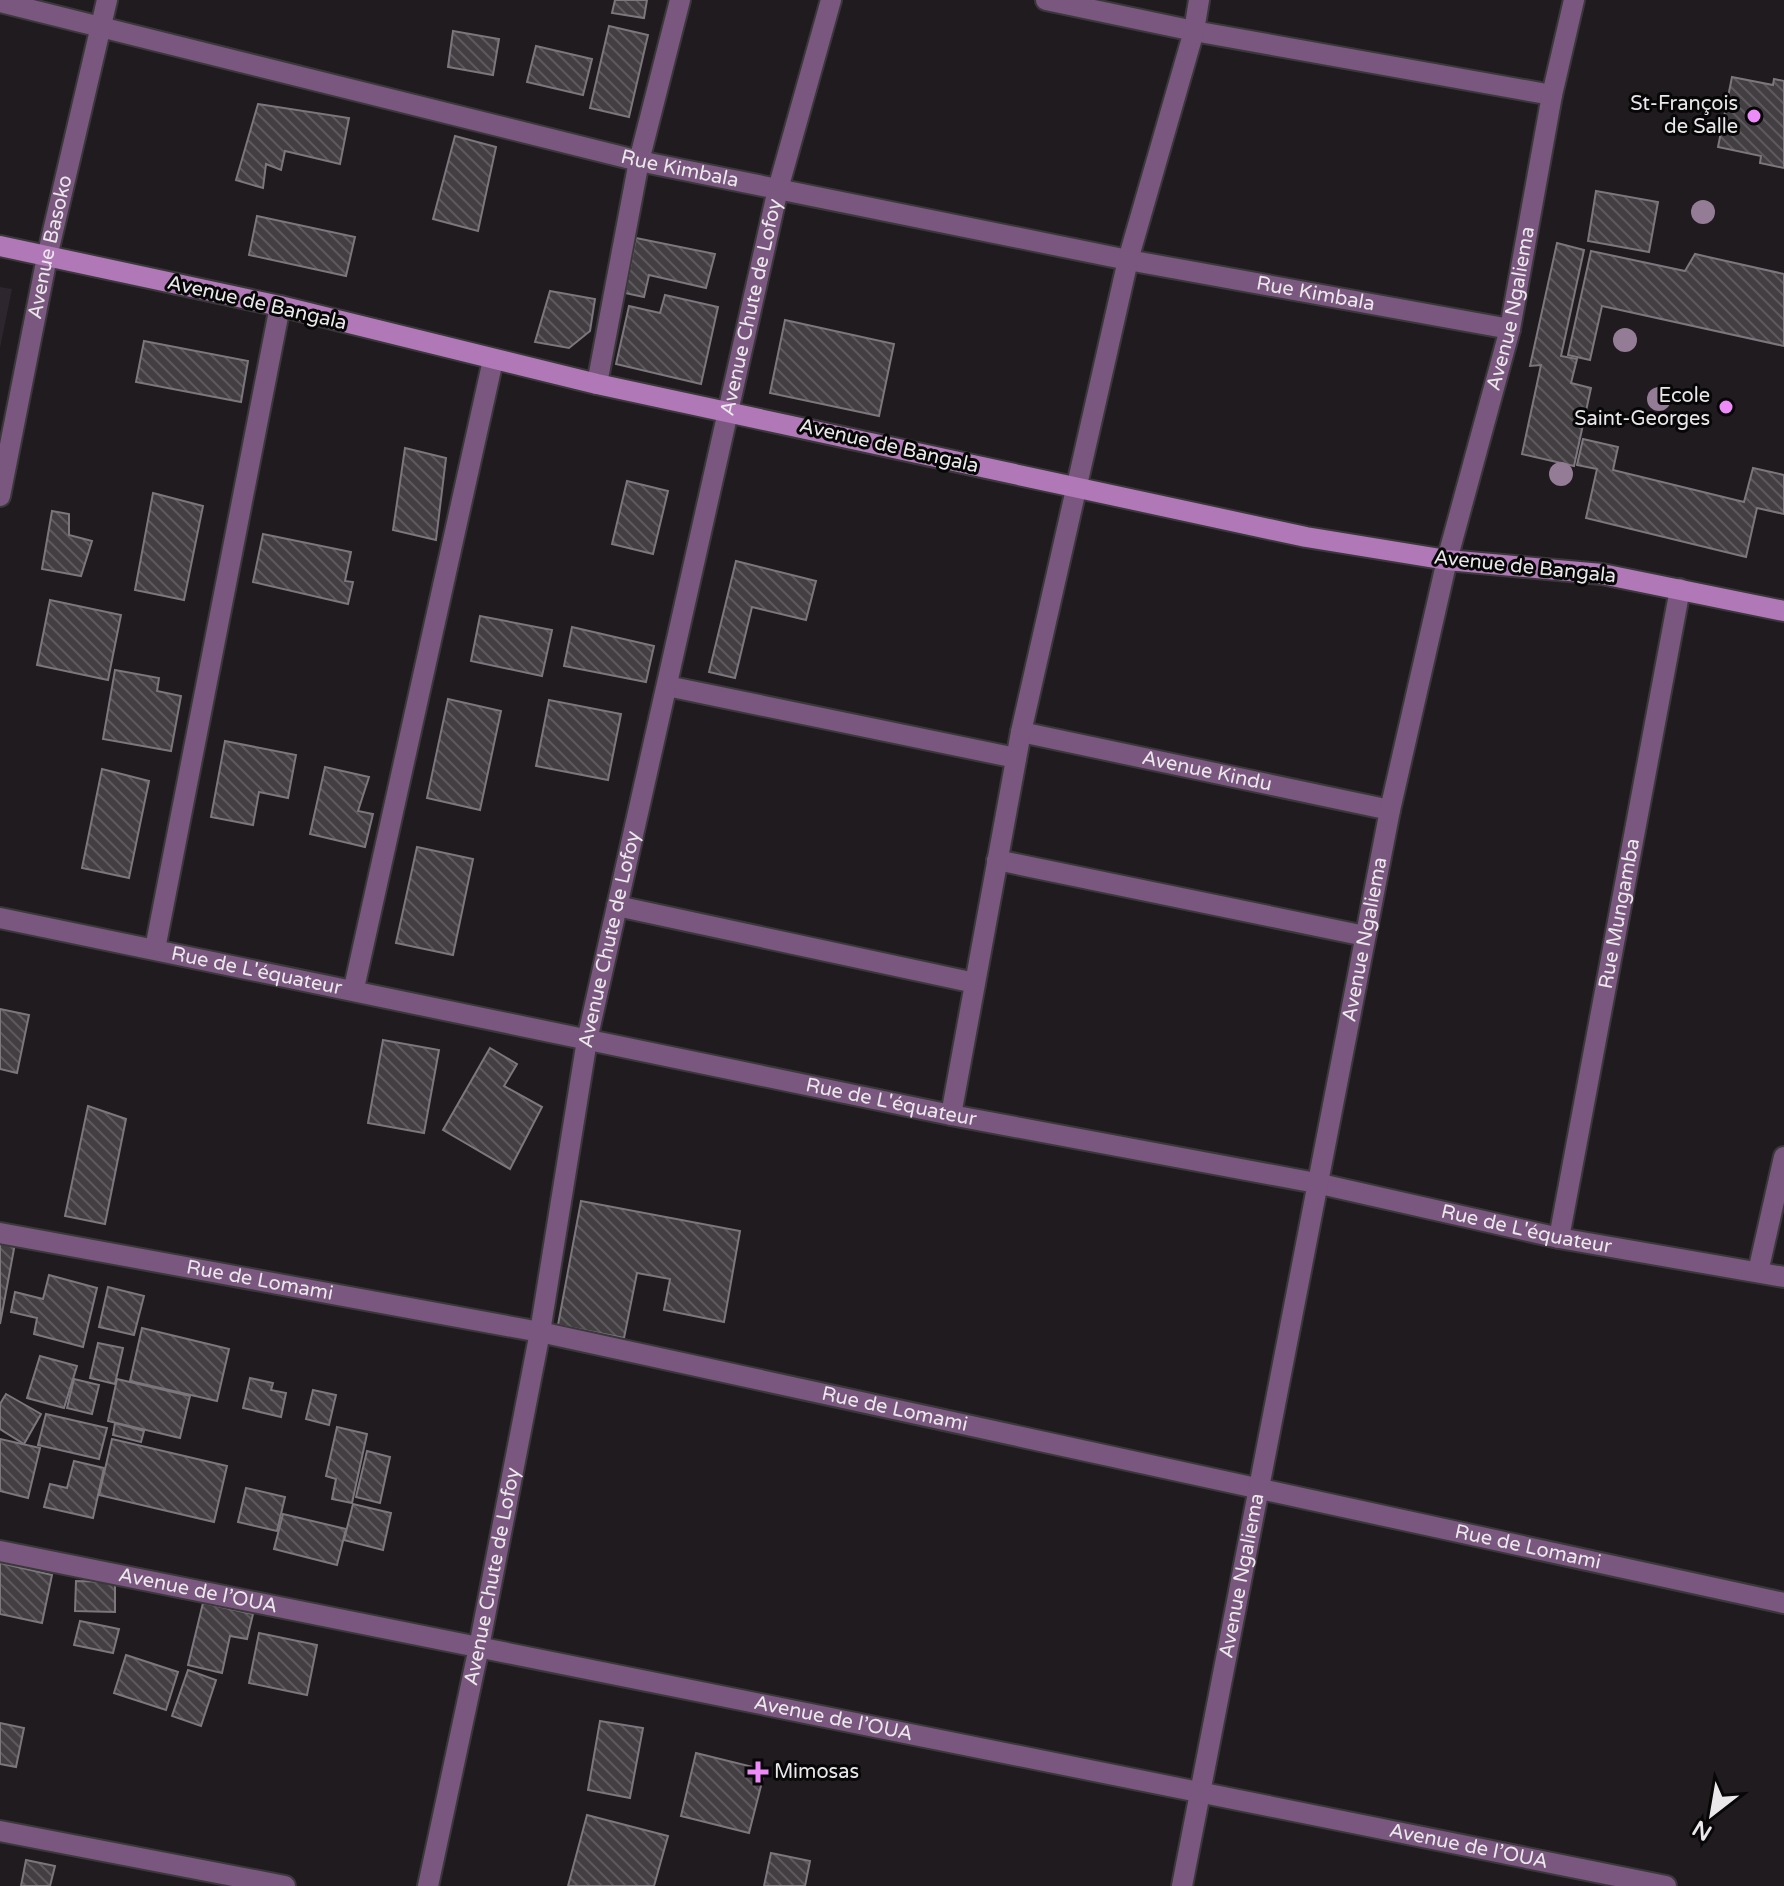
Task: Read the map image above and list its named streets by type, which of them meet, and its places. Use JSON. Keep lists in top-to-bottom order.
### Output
{
  "streets": {
    "main road": ["Avenue de Bangala"],
    "street": [
      "Rue Kimbala",
      "Avenue Basoko",
      "Avenue Chute de Lofoy",
      "Avenue Ngaliema",
      "Avenue Kindu",
      "Rue Mungamba",
      "Rue de L'équateur",
      "Rue de Lomami",
      "Avenue de l’OUA"
    ]
  },
  "crossings": [
    ["Rue Kimbala", "Avenue Basoko"],
    ["Rue Kimbala", "Avenue Chute de Lofoy"],
    ["Rue Kimbala", "Avenue Ngaliema"],
    ["Avenue Basoko", "Avenue de Bangala"],
    ["Avenue de Bangala", "Avenue Chute de Lofoy"],
    ["Avenue de Bangala", "Avenue Ngaliema"],
    ["Avenue de Bangala", "Rue Mungamba"],
    ["Avenue Chute de Lofoy", "Rue de L'équateur"],
    ["Avenue Chute de Lofoy", "Rue de Lomami"],
    ["Avenue Chute de Lofoy", "Avenue de l’OUA"],
    ["Avenue Ngaliema", "Avenue Kindu"],
    ["Avenue Ngaliema", "Rue de L'équateur"],
    ["Avenue Ngaliema", "Rue de Lomami"],
    ["Avenue Ngaliema", "Avenue de l’OUA"],
    ["Rue Mungamba", "Rue de L'équateur"]
  ],
  "places": {
    "other": ["St-François de Salle", "Ecole Saint-Georges"],
    "health": ["Mimosas"]
  },
  "north": "bottom left"
}
